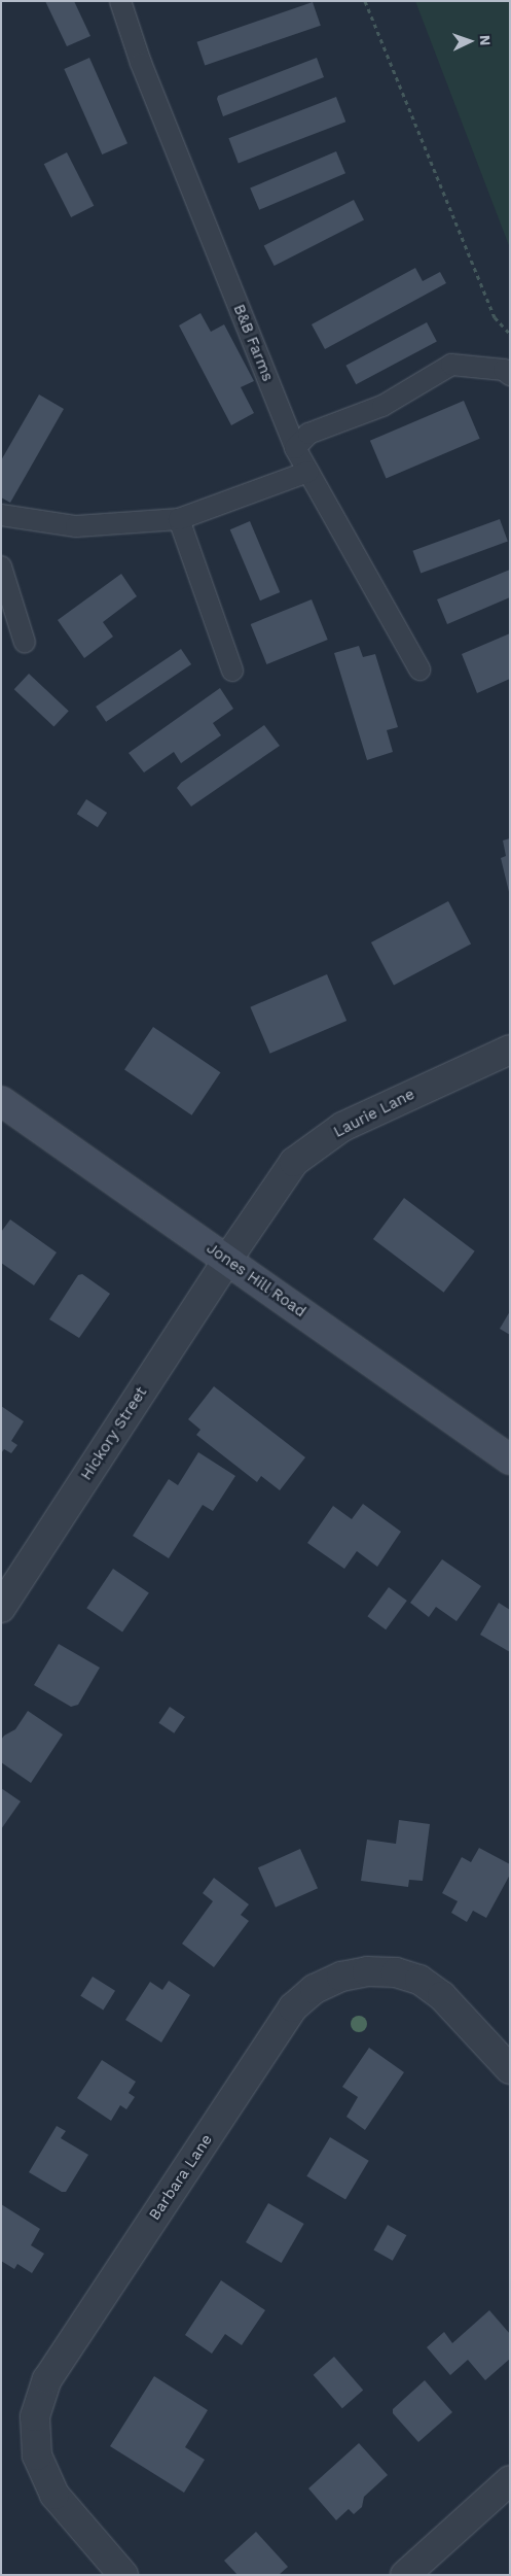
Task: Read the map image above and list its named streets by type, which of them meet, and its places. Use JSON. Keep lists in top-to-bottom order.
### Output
{
  "streets": {
    "main road": ["Jones Hill Road"],
    "street": ["Laurie Lane", "Hickory Street", "Barbara Lane"],
    "lane": ["B&B Farms"]
  },
  "crossings": [
    ["Laurie Lane", "Jones Hill Road"],
    ["Laurie Lane", "Hickory Street"],
    ["Jones Hill Road", "Hickory Street"]
  ],
  "north": "right"
}
